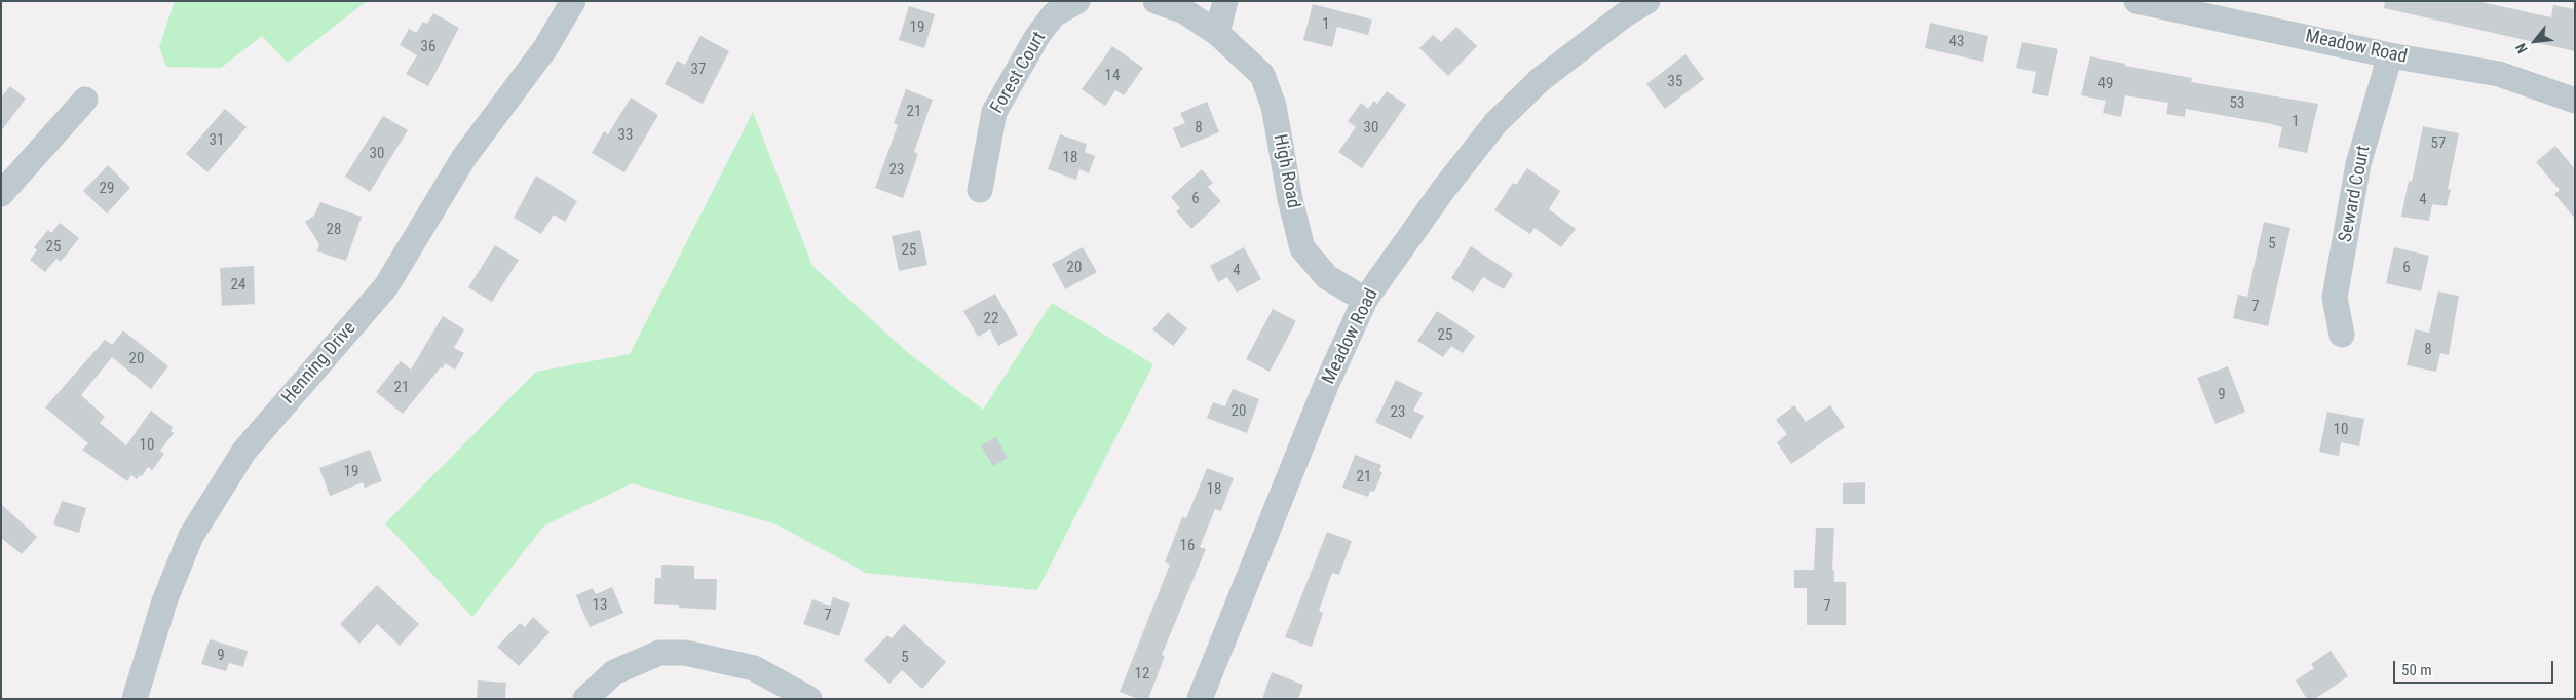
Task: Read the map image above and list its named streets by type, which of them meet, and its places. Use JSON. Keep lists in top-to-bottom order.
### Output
{
  "streets": {
    "street": [
      "Meadow Road",
      "Forest Court",
      "High Road",
      "Seward Court",
      "Henning Drive"
    ]
  },
  "crossings": [
    ["Meadow Road", "High Road"],
    ["Meadow Road", "Seward Court"]
  ],
  "house_numbers": [
    "1",
    "19",
    "43",
    "36",
    "37",
    "14",
    "35",
    "49",
    "53",
    "21",
    "1",
    "8",
    "30",
    "33",
    "31",
    "57",
    "30",
    "18",
    "23",
    "29",
    "6",
    "4",
    "28",
    "5",
    "25",
    "25",
    "20",
    "6",
    "4",
    "24",
    "7",
    "22",
    "25",
    "8",
    "20",
    "21",
    "9",
    "20",
    "23",
    "10",
    "10",
    "19",
    "21",
    "18",
    "16",
    "13",
    "7",
    "7",
    "9",
    "5",
    "12"
  ],
  "scale_bar": "50 m",
  "north": "bottom left"
}
